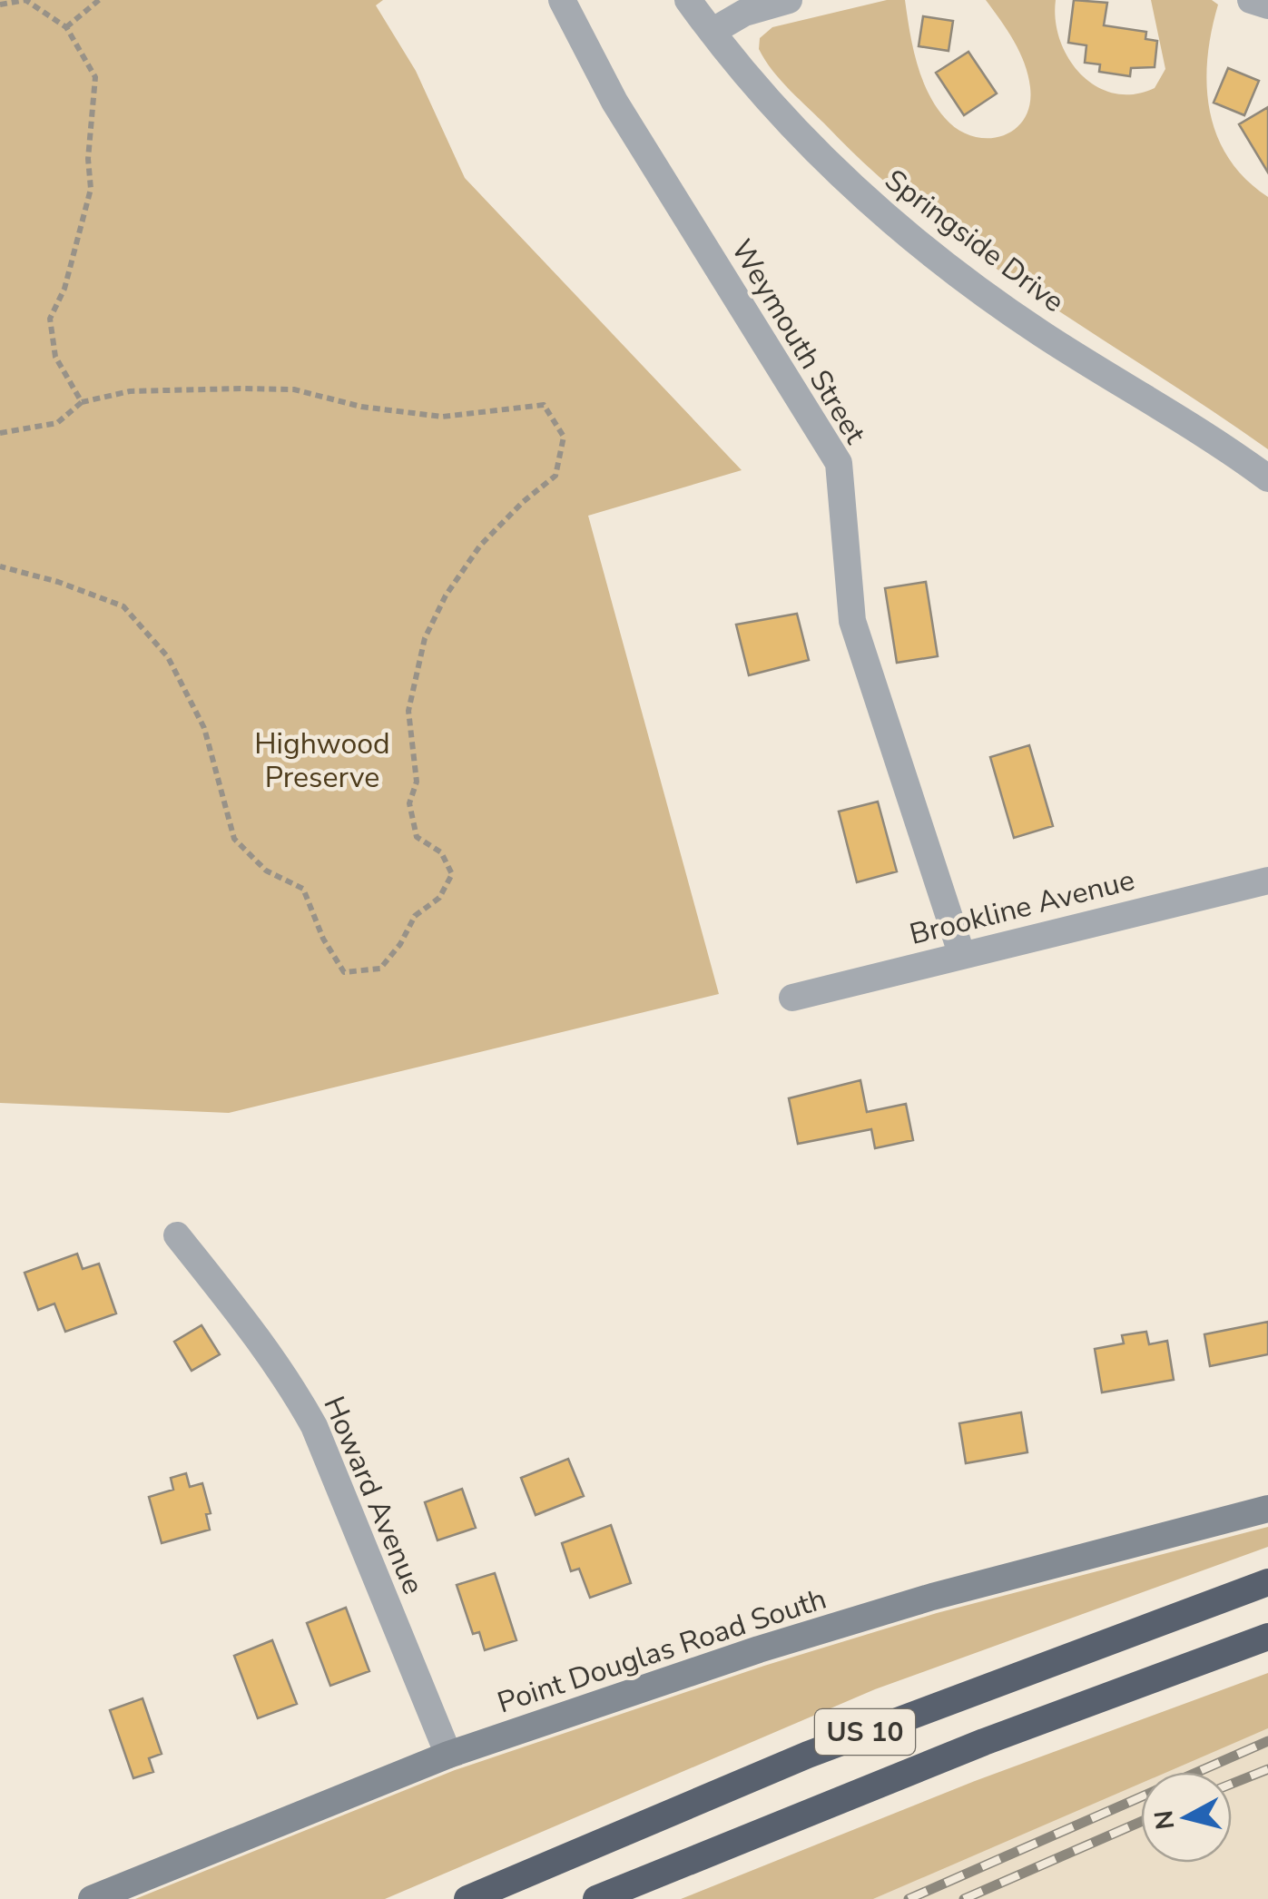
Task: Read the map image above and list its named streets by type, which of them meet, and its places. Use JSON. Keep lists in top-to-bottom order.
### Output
{
  "streets": {
    "highway": ["US 10"],
    "street": [
      "Springside Drive",
      "Weymouth Street",
      "Brookline Avenue",
      "Howard Avenue",
      "Point Douglas Road South"
    ]
  },
  "crossings": [
    ["Weymouth Street", "Brookline Avenue"],
    ["Howard Avenue", "Point Douglas Road South"]
  ],
  "parks": ["Highwood Preserve"],
  "north": "left"
}
